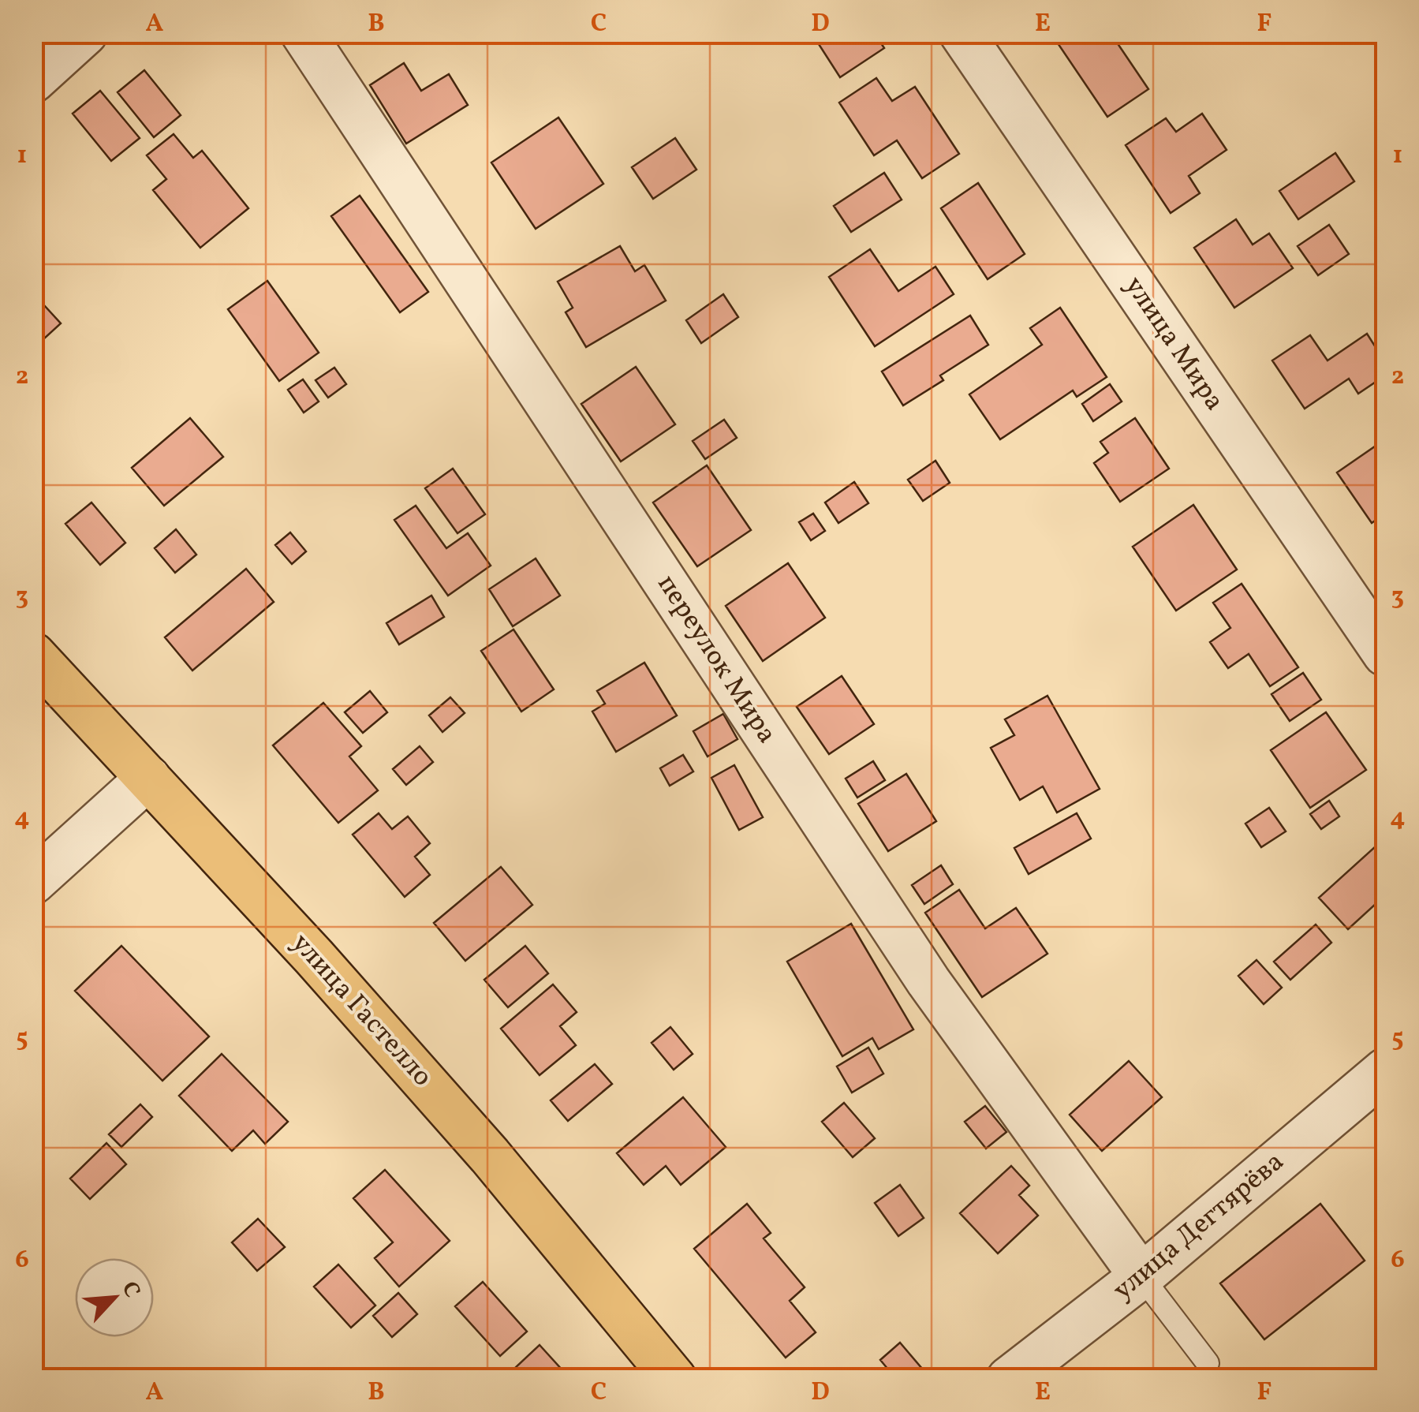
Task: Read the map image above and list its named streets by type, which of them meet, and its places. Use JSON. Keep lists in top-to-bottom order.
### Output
{
  "streets": {
    "main road": ["улица Гастелло"],
    "street": ["улица Мира", "переулок Мира", "улица Дегтярёва"]
  },
  "crossings": [
    ["переулок Мира", "улица Дегтярёва"]
  ],
  "north": "top right",
  "grid": {
    "columns": [
      "A",
      "B",
      "C",
      "D",
      "E",
      "F"
    ],
    "rows": [
      "1",
      "2",
      "3",
      "4",
      "5",
      "6"
    ]
  }
}
